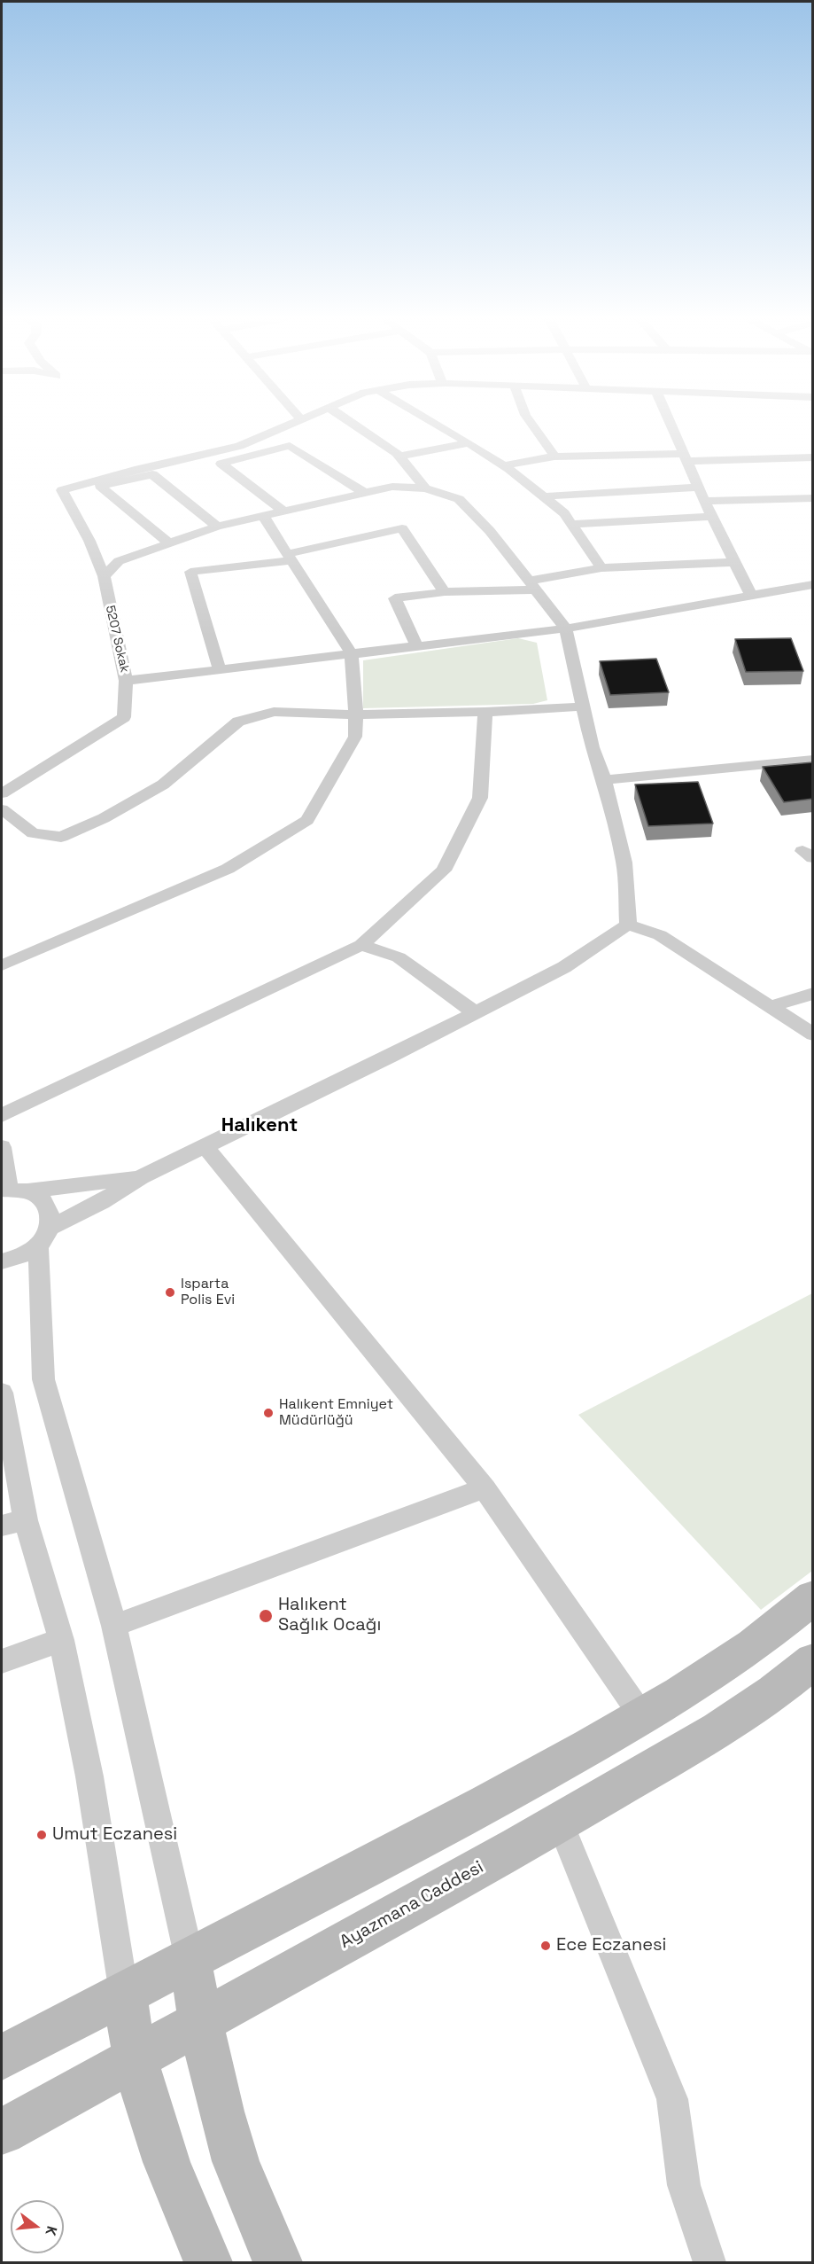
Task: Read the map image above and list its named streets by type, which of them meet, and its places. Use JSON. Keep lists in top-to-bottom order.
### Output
{
  "streets": {
    "main road": ["Ayazmana Caddesi"],
    "street": ["5207 Sokak"]
  },
  "districts": ["Halıkent"],
  "places": [
    "Isparta Polis Evi",
    "Halıkent Emniyet Müdürlüğü",
    "Halıkent Sağlık Ocağı",
    "Umut Eczanesi",
    "Ece Eczanesi"
  ],
  "north": "right"
}
